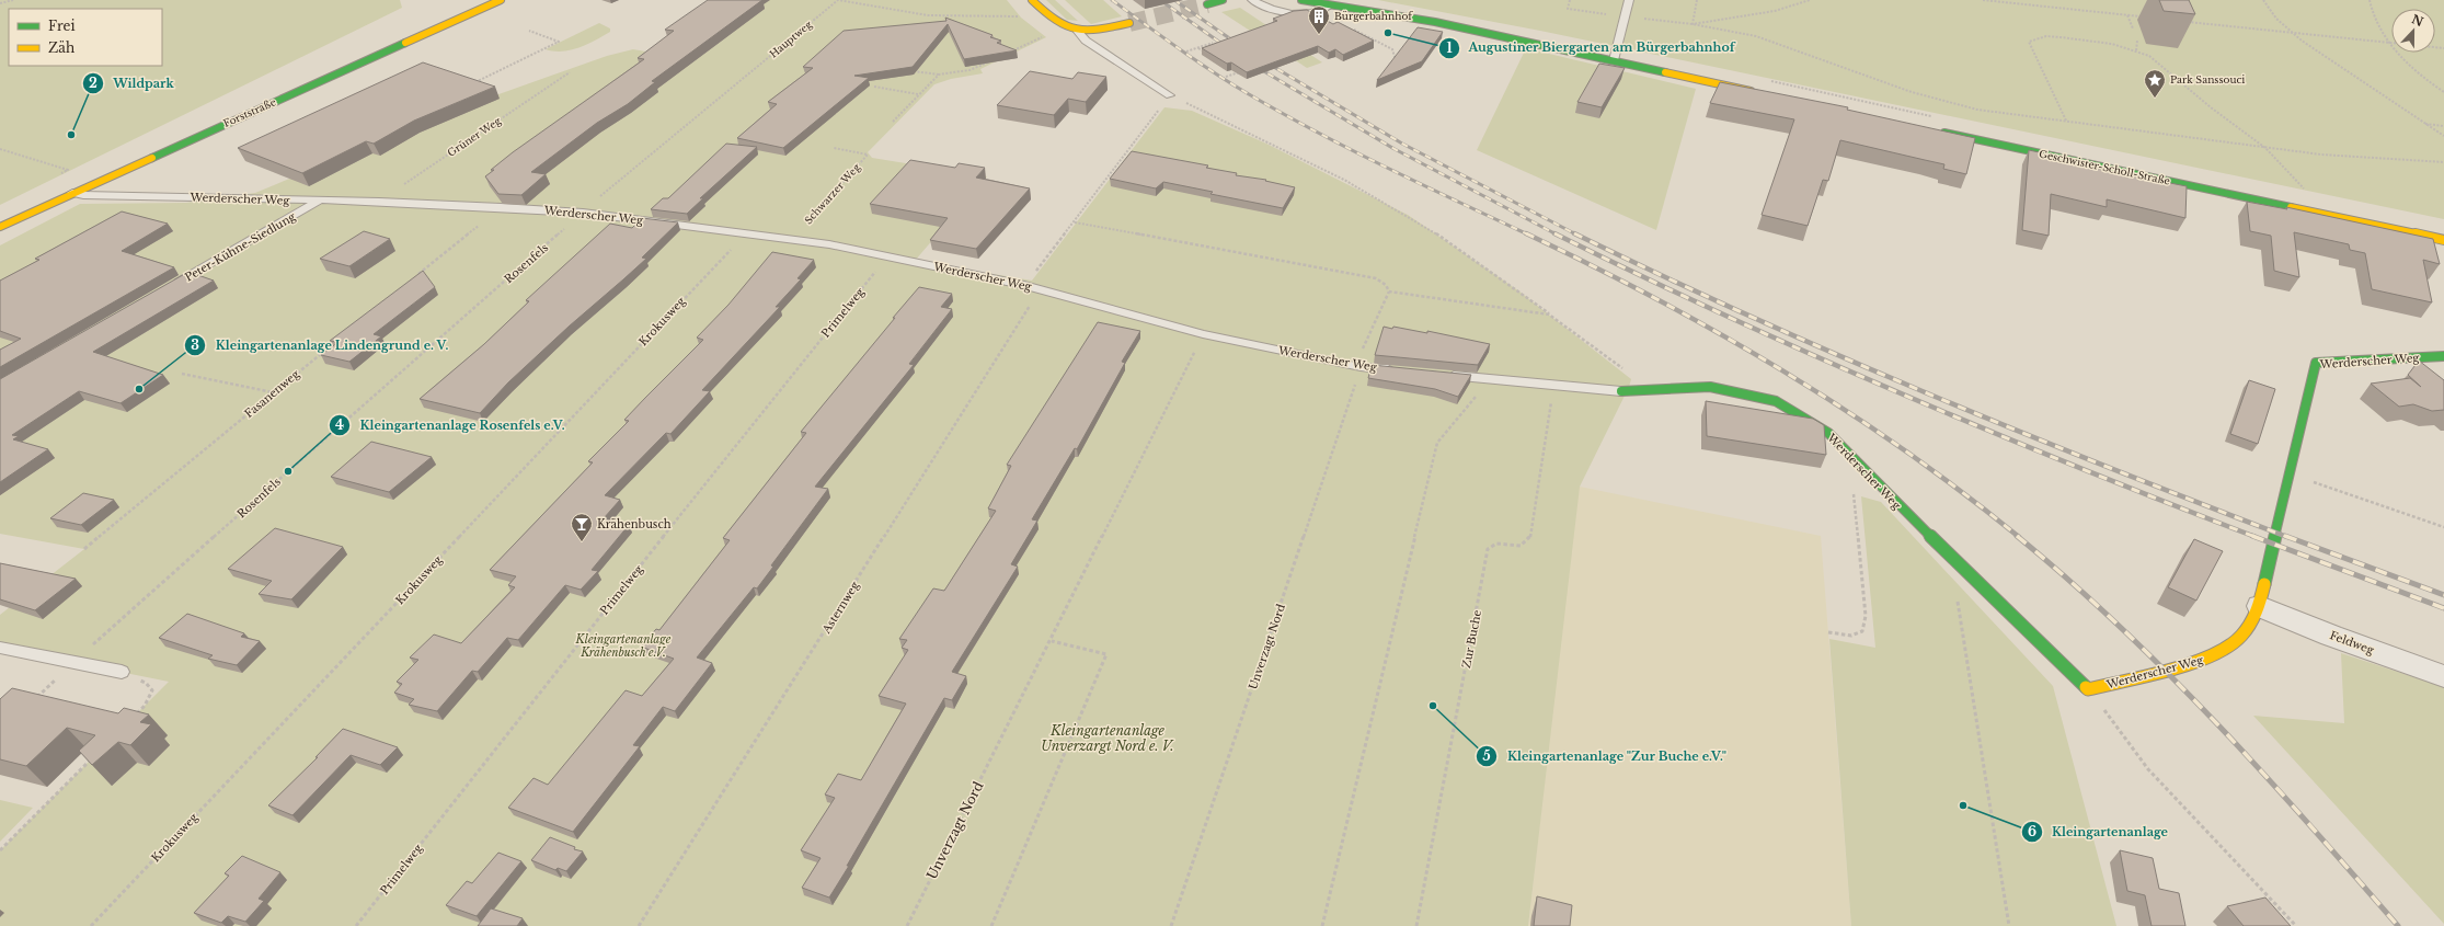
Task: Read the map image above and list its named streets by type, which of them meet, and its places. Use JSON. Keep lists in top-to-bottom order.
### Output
{
  "streets": {
    "street": [
      "Forststraße",
      "Geschwister-Scholl-Straße",
      "Werderscher Weg",
      "Feldweg"
    ],
    "lane": ["Peter-Kühne-Siedlung"],
    "path": [
      "Hauptweg",
      "Grüner Weg",
      "Schwarzer Weg",
      "Rosenfels",
      "Primelweg",
      "Krokusweg",
      "Fasanenweg",
      "Asternweg",
      "Zur Buche",
      "Unverzagt Nord"
    ]
  },
  "crossings": [
    ["Hauptweg", "Werderscher Weg"],
    ["Hauptweg", "Rosenfels"],
    ["Forststraße", "Werderscher Weg"],
    ["Grüner Weg", "Werderscher Weg"],
    ["Schwarzer Weg", "Werderscher Weg"],
    ["Werderscher Weg", "Peter-Kühne-Siedlung"],
    ["Werderscher Weg", "Rosenfels"],
    ["Werderscher Weg", "Primelweg"],
    ["Werderscher Weg", "Krokusweg"],
    ["Werderscher Weg", "Asternweg"],
    ["Werderscher Weg", "Zur Buche"],
    ["Werderscher Weg", "Feldweg"],
    ["Werderscher Weg", "Unverzagt Nord"]
  ],
  "parks": ["Kleingartenanlage Krähenbusch e.V.", "Kleingartenanlage Unverzargt Nord e. V."],
  "places": {
    "other": [
      "Augustiner Biergarten am Bürgerbahnhof",
      "Wildpark",
      "Kleingartenanlage Lindengrund e. V.",
      "Kleingartenanlage Rosenfels e.V.",
      "Kleingartenanlage \"Zur Buche e.V.\"",
      "Kleingartenanlage"
    ],
    "building": ["Bürgerbahnhof"],
    "place": ["Park Sanssouci"],
    "bar": ["Krähenbusch"]
  },
  "legend": ["Frei", "Zäh"],
  "north": "top"
}
